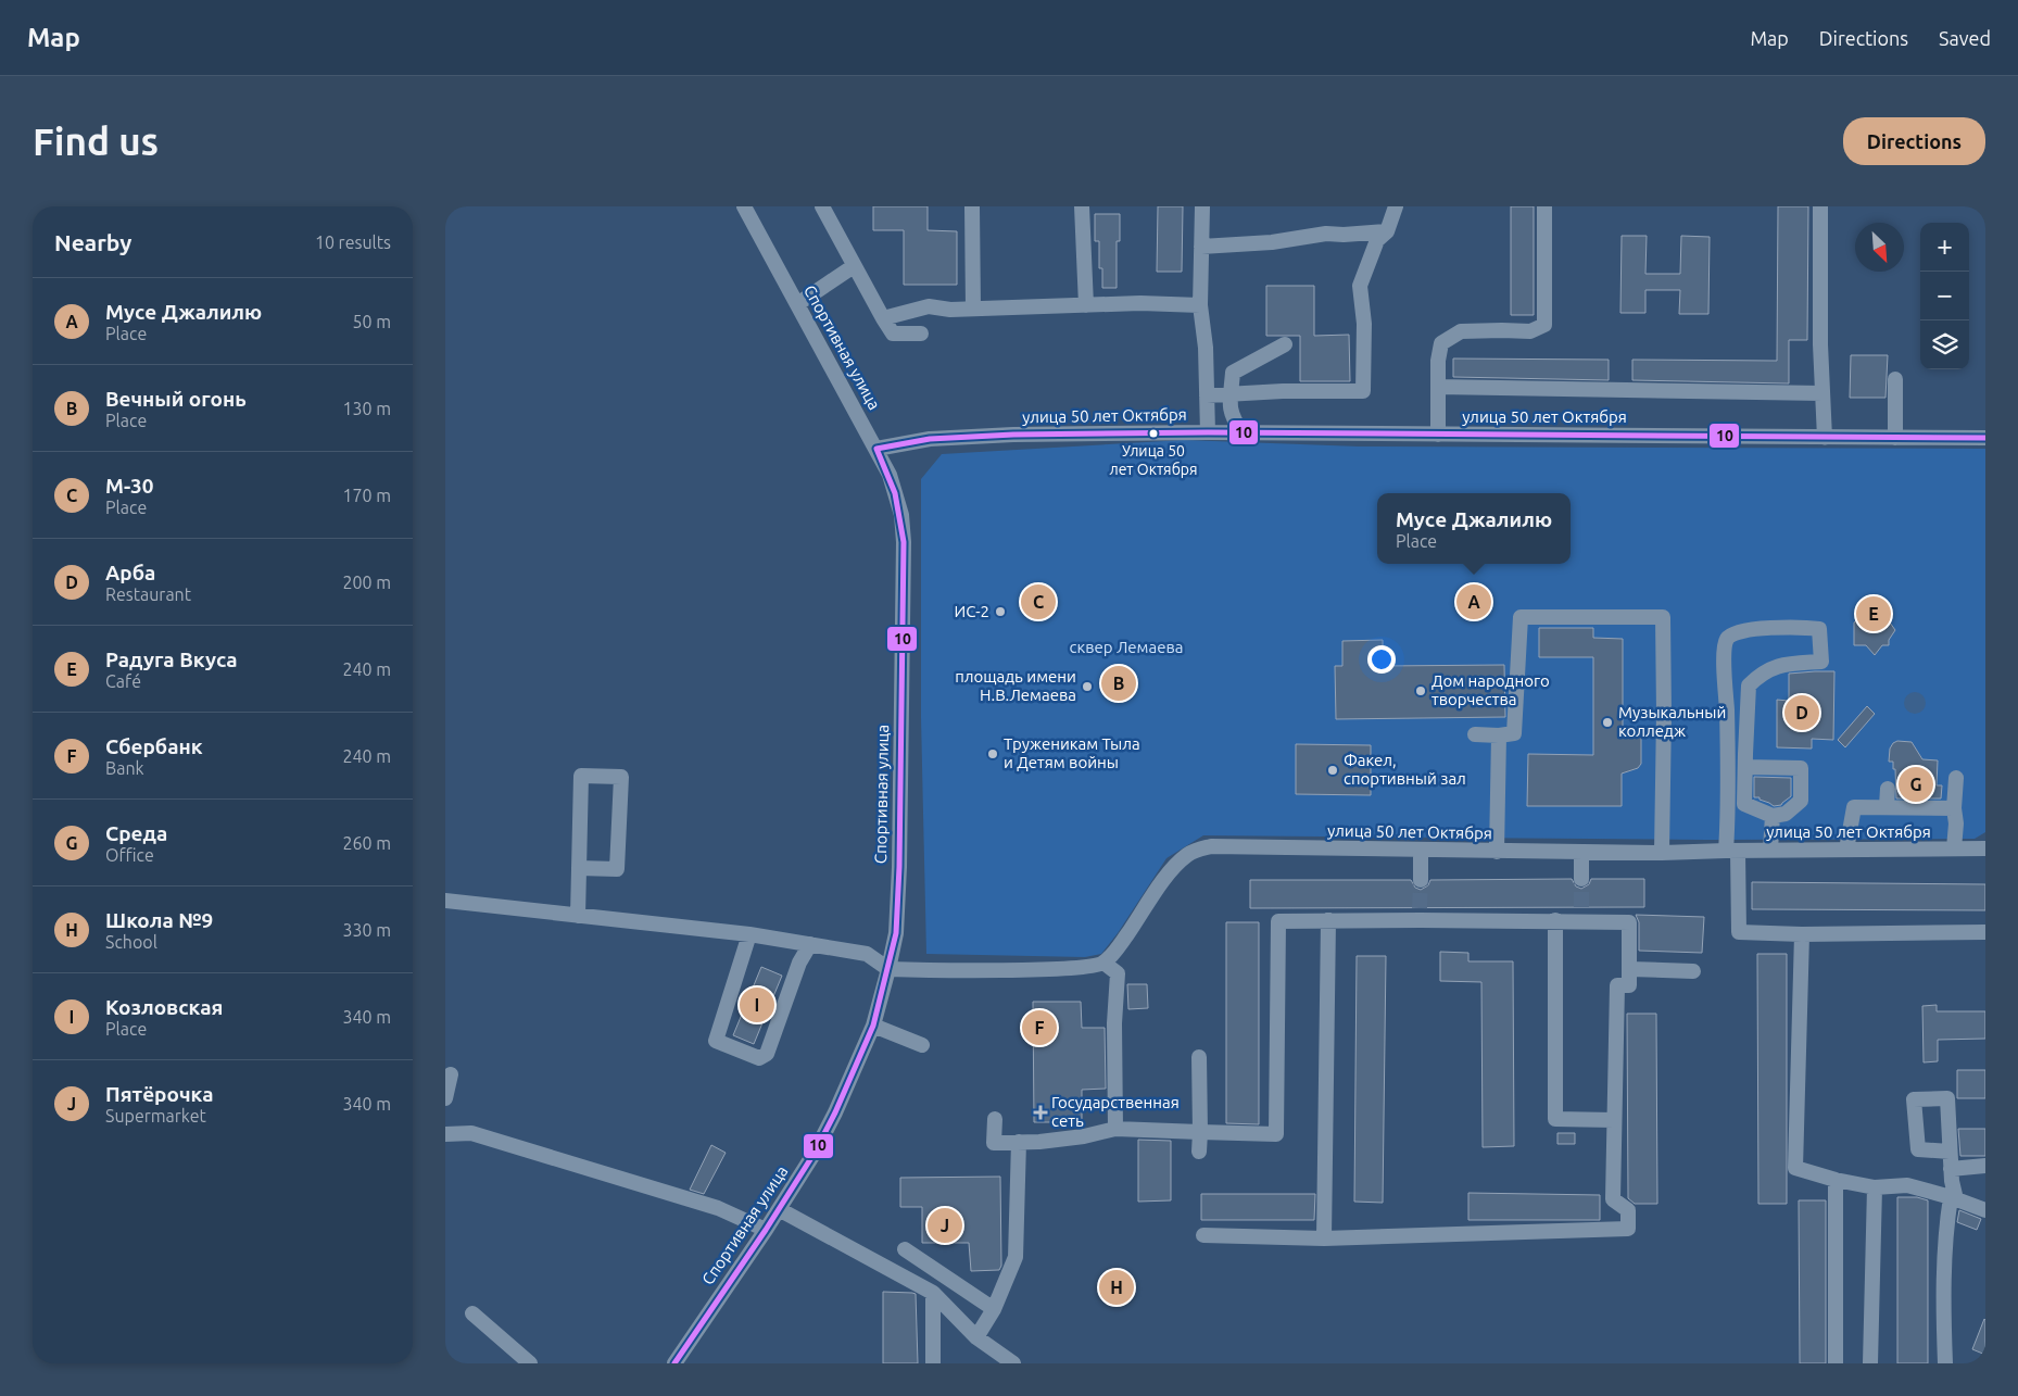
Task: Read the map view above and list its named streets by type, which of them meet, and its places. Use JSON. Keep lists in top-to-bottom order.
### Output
{
  "streets": {
    "street": ["Спортивная улица", "улица 50 лет Октября"]
  },
  "crossings": [
    ["Спортивная улица", "улица 50 лет Октября"]
  ],
  "parks": ["сквер Лемаева"],
  "places": {
    "other": [
      "Улица 50 лет Октября",
      "ИС-2",
      "площадь имени Н.В.Лемаева",
      "Дом народного творчества",
      "Музыкальный колледж",
      "Труженикам Тыла и Детям войны",
      "Факел, спортивный зал"
    ],
    "health": ["Государственная сеть"]
  },
  "lines": ["transit line 10"],
  "north": "bottom right",
  "page": {
    "header": "Map",
    "nav": ["Map", "Directions", "Saved"],
    "buttons": "Directions",
    "title": "Find us",
    "heading": ["Nearby", "10 results"],
    "map_buttons": ["+", "−"],
    "list": [
      {
        "mark": "A",
        "name": "Мусе Джалилю",
        "note": "Place",
        "value": "50 m"
      },
      {
        "mark": "B",
        "name": "Вечный огонь",
        "note": "Place",
        "value": "130 m"
      },
      {
        "mark": "C",
        "name": "М-30",
        "note": "Place",
        "value": "170 m"
      },
      {
        "mark": "D",
        "name": "Арба",
        "note": "Restaurant",
        "value": "200 m"
      },
      {
        "mark": "E",
        "name": "Радуга Вкуса",
        "note": "Café",
        "value": "240 m"
      },
      {
        "mark": "F",
        "name": "Сбербанк",
        "note": "Bank",
        "value": "240 m"
      },
      {
        "mark": "G",
        "name": "Среда",
        "note": "Office",
        "value": "260 m"
      },
      {
        "mark": "H",
        "name": "Школа №9",
        "note": "School",
        "value": "330 m"
      },
      {
        "mark": "I",
        "name": "Козловская",
        "note": "Place",
        "value": "340 m"
      },
      {
        "mark": "J",
        "name": "Пятёрочка",
        "note": "Supermarket",
        "value": "340 m"
      }
    ],
    "popup": ["Мусе Джалилю", "Place"],
    "pins": [
      "A",
      "C",
      "E",
      "B",
      "D",
      "G",
      "I",
      "F",
      "J",
      "H"
    ]
  }
}
